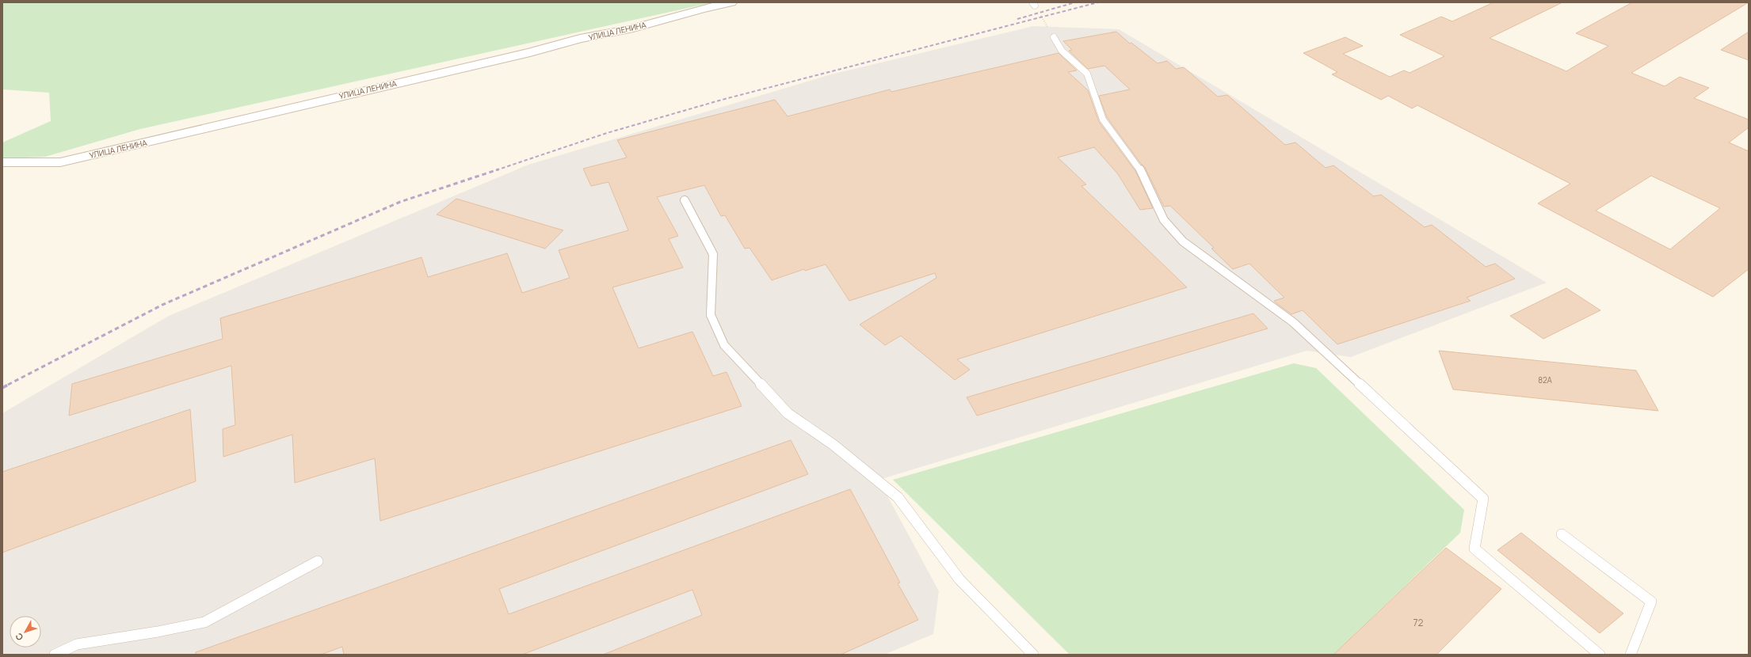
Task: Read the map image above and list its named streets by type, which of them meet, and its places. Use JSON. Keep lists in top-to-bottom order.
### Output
{
  "streets": {
    "street": ["УЛИЦА ЛЕНИНА"]
  },
  "house_numbers": ["82А", "72"],
  "north": "bottom left"
}
